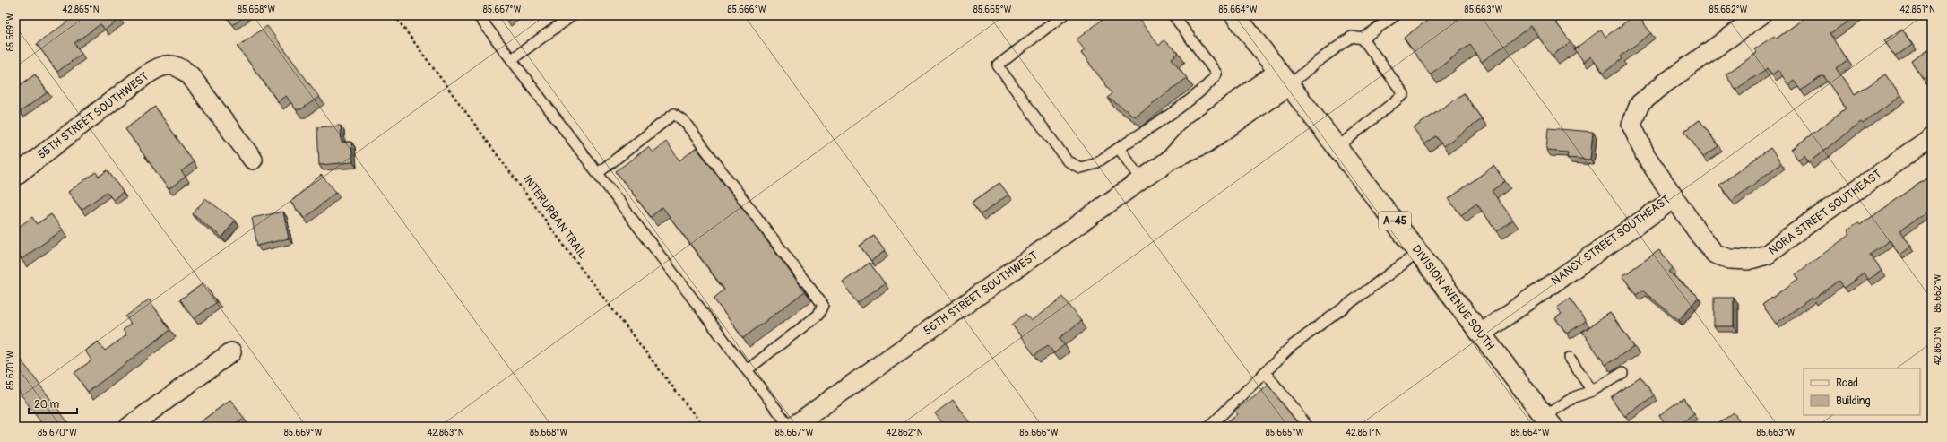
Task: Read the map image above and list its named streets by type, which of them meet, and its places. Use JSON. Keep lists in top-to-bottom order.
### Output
{
  "streets": {
    "main road": ["A-45", "DIVISION AVENUE SOUTH"],
    "street": [
      "55TH STREET SOUTHWEST",
      "NORA STREET SOUTHEAST",
      "NANCY STREET SOUTHEAST",
      "56TH STREET SOUTHWEST"
    ],
    "path": ["INTERURBAN TRAIL"]
  },
  "crossings": [
    ["NORA STREET SOUTHEAST", "NANCY STREET SOUTHEAST"],
    ["NANCY STREET SOUTHEAST", "DIVISION AVENUE SOUTH"],
    ["56TH STREET SOUTHWEST", "DIVISION AVENUE SOUTH"]
  ],
  "legend": ["Road", "Building"],
  "scale_bar": "20 m",
  "coordinates": [
    "42.865°N",
    "85.668°W",
    "85.667°W",
    "85.666°W",
    "85.665°W",
    "85.664°W",
    "85.663°W",
    "85.662°W",
    "42.861°N",
    "85.669°W",
    "42.860°N",
    "85.670°W",
    "42.863°N",
    "42.862°N"
  ]
}
